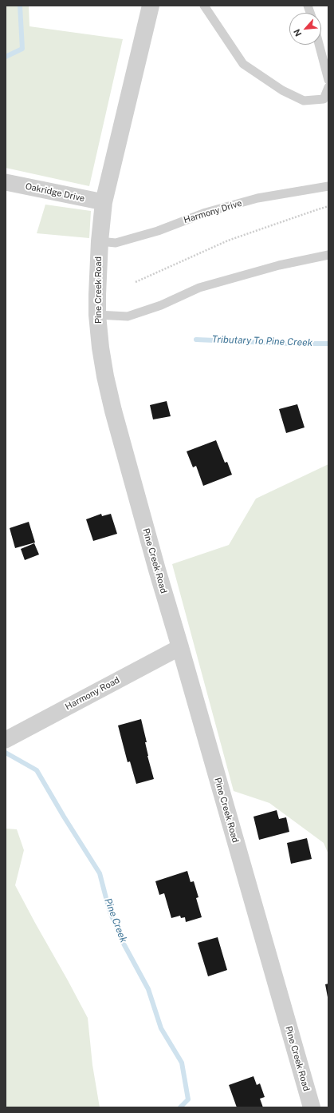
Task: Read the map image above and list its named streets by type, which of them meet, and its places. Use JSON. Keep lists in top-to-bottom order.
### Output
{
  "streets": {
    "street": ["Oakridge Drive", "Pine Creek Road", "Harmony Road"],
    "lane": ["Harmony Drive"]
  },
  "crossings": [
    ["Oakridge Drive", "Pine Creek Road"],
    ["Harmony Drive", "Pine Creek Road"],
    ["Pine Creek Road", "Harmony Road"]
  ],
  "water": ["Tributary To Pine Creek", "Pine Creek"],
  "north": "bottom left"
}
